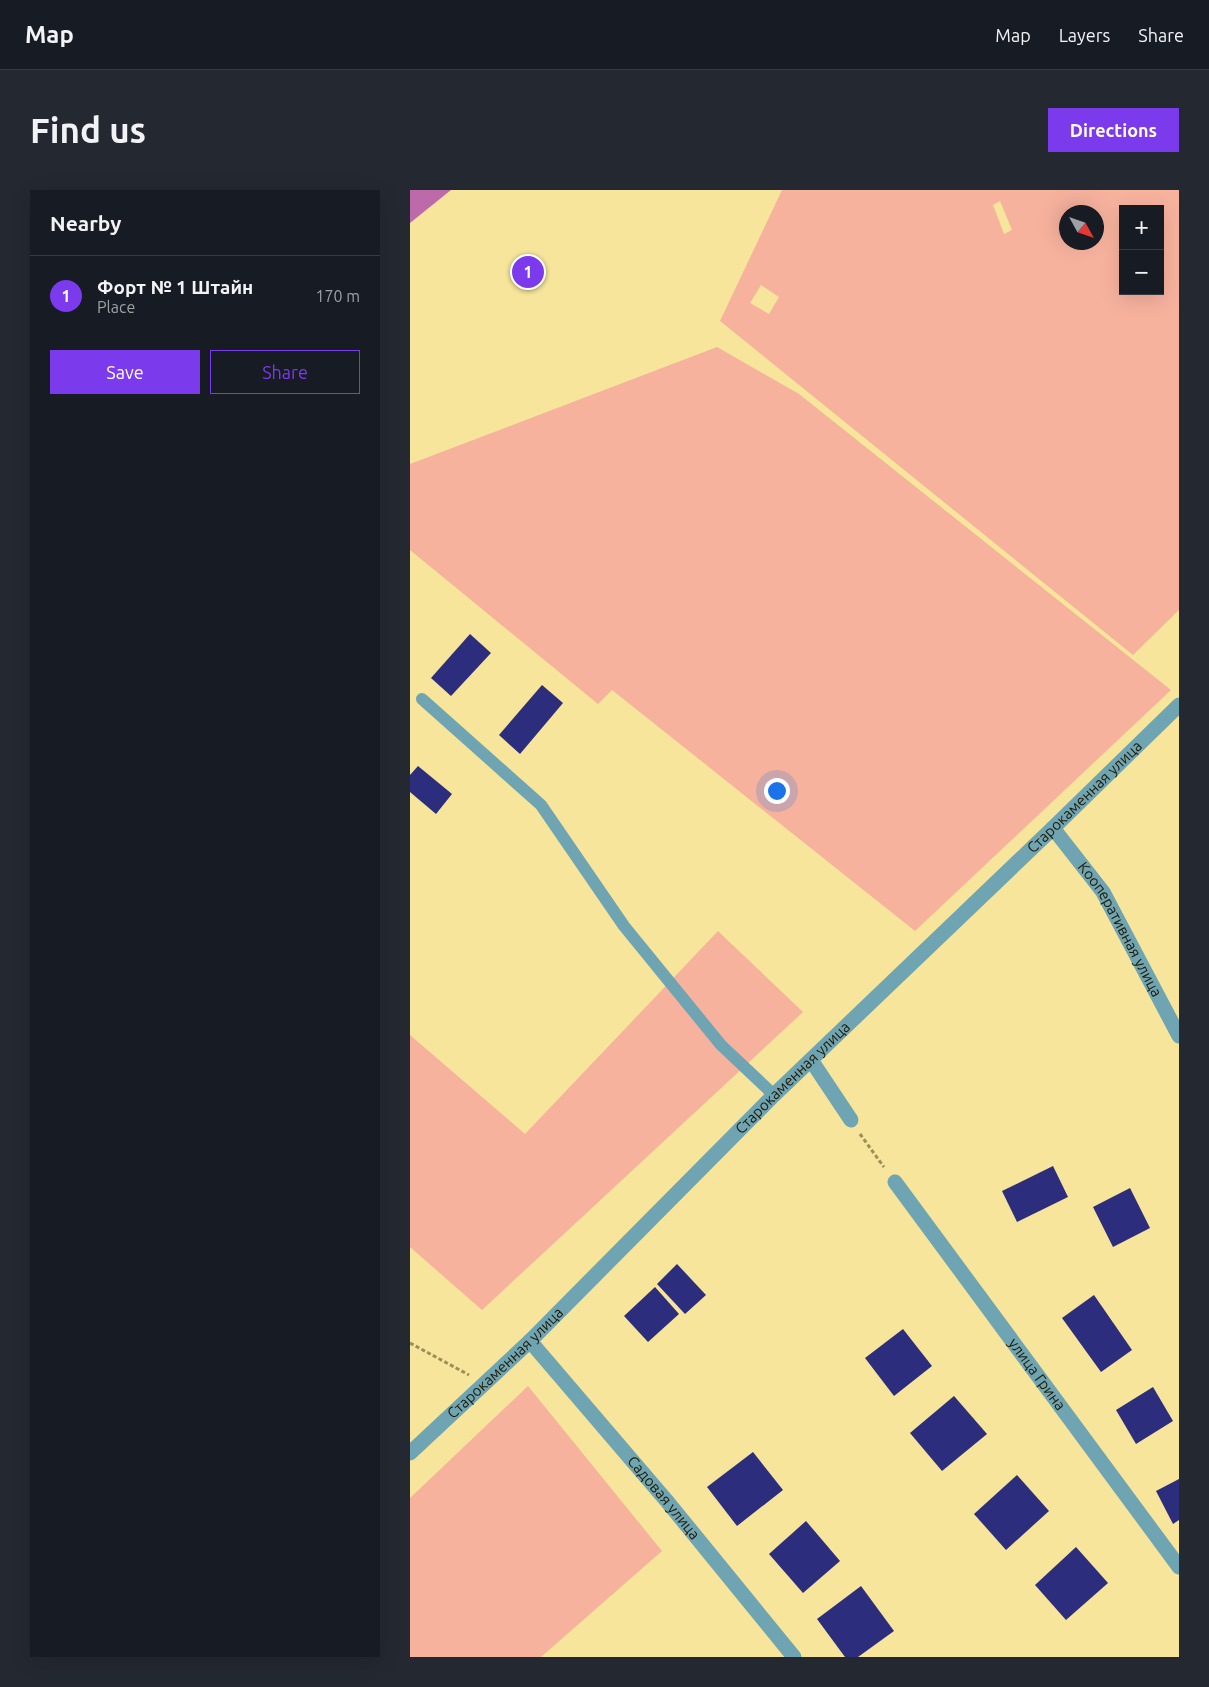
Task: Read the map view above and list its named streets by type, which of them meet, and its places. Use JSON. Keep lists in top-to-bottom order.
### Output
{
  "streets": {
    "street": [
      "Старокаменная улица",
      "Кооперативная улица",
      "улица Грина",
      "Садовая улица"
    ]
  },
  "crossings": [
    ["Старокаменная улица", "Кооперативная улица"],
    ["Старокаменная улица", "Садовая улица"]
  ],
  "north": "bottom right",
  "page": {
    "header": "Map",
    "nav": ["Map", "Layers", "Share"],
    "buttons": [
      "Directions",
      ["Save", "Share"]
    ],
    "title": "Find us",
    "heading": "Nearby",
    "map_buttons": ["+", "−"],
    "pins": "1",
    "list": [
      {
        "mark": "1",
        "name": "Форт № 1 Штайн",
        "note": "Place",
        "value": "170 m"
      }
    ]
  }
}
